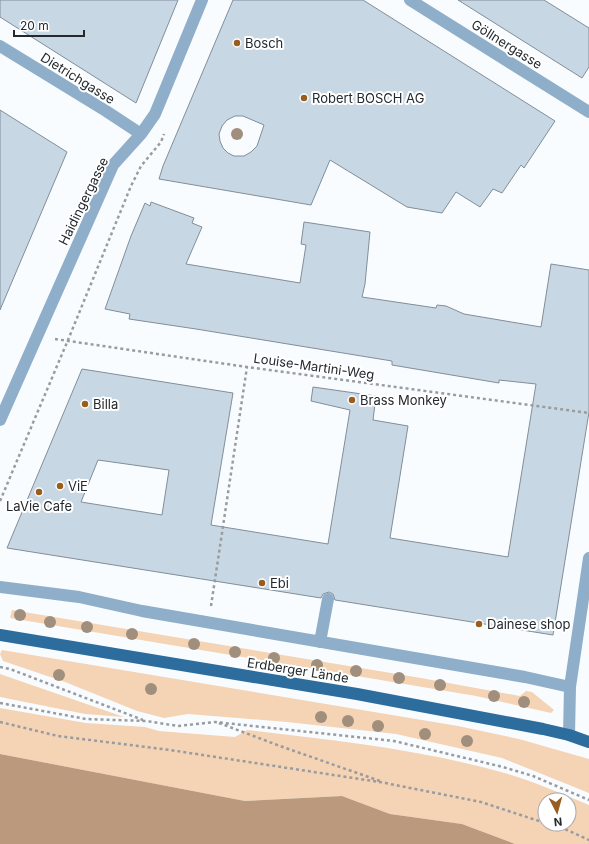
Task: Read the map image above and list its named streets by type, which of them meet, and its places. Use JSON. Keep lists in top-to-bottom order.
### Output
{
  "streets": {
    "main road": ["Erdberger Lände"],
    "street": ["Göllnergasse", "Dietrichgasse", "Haidingergasse"],
    "path": ["Louise-Martini-Weg"]
  },
  "crossings": [
    ["Dietrichgasse", "Haidingergasse"],
    ["Haidingergasse", "Louise-Martini-Weg"]
  ],
  "places": [
    "Bosch",
    "Robert BOSCH AG",
    "Brass Monkey",
    "Billa",
    "ViE",
    "LaVie Cafe",
    "Ebi",
    "Dainese shop"
  ],
  "scale_bar": "20 m",
  "north": "bottom"
}
